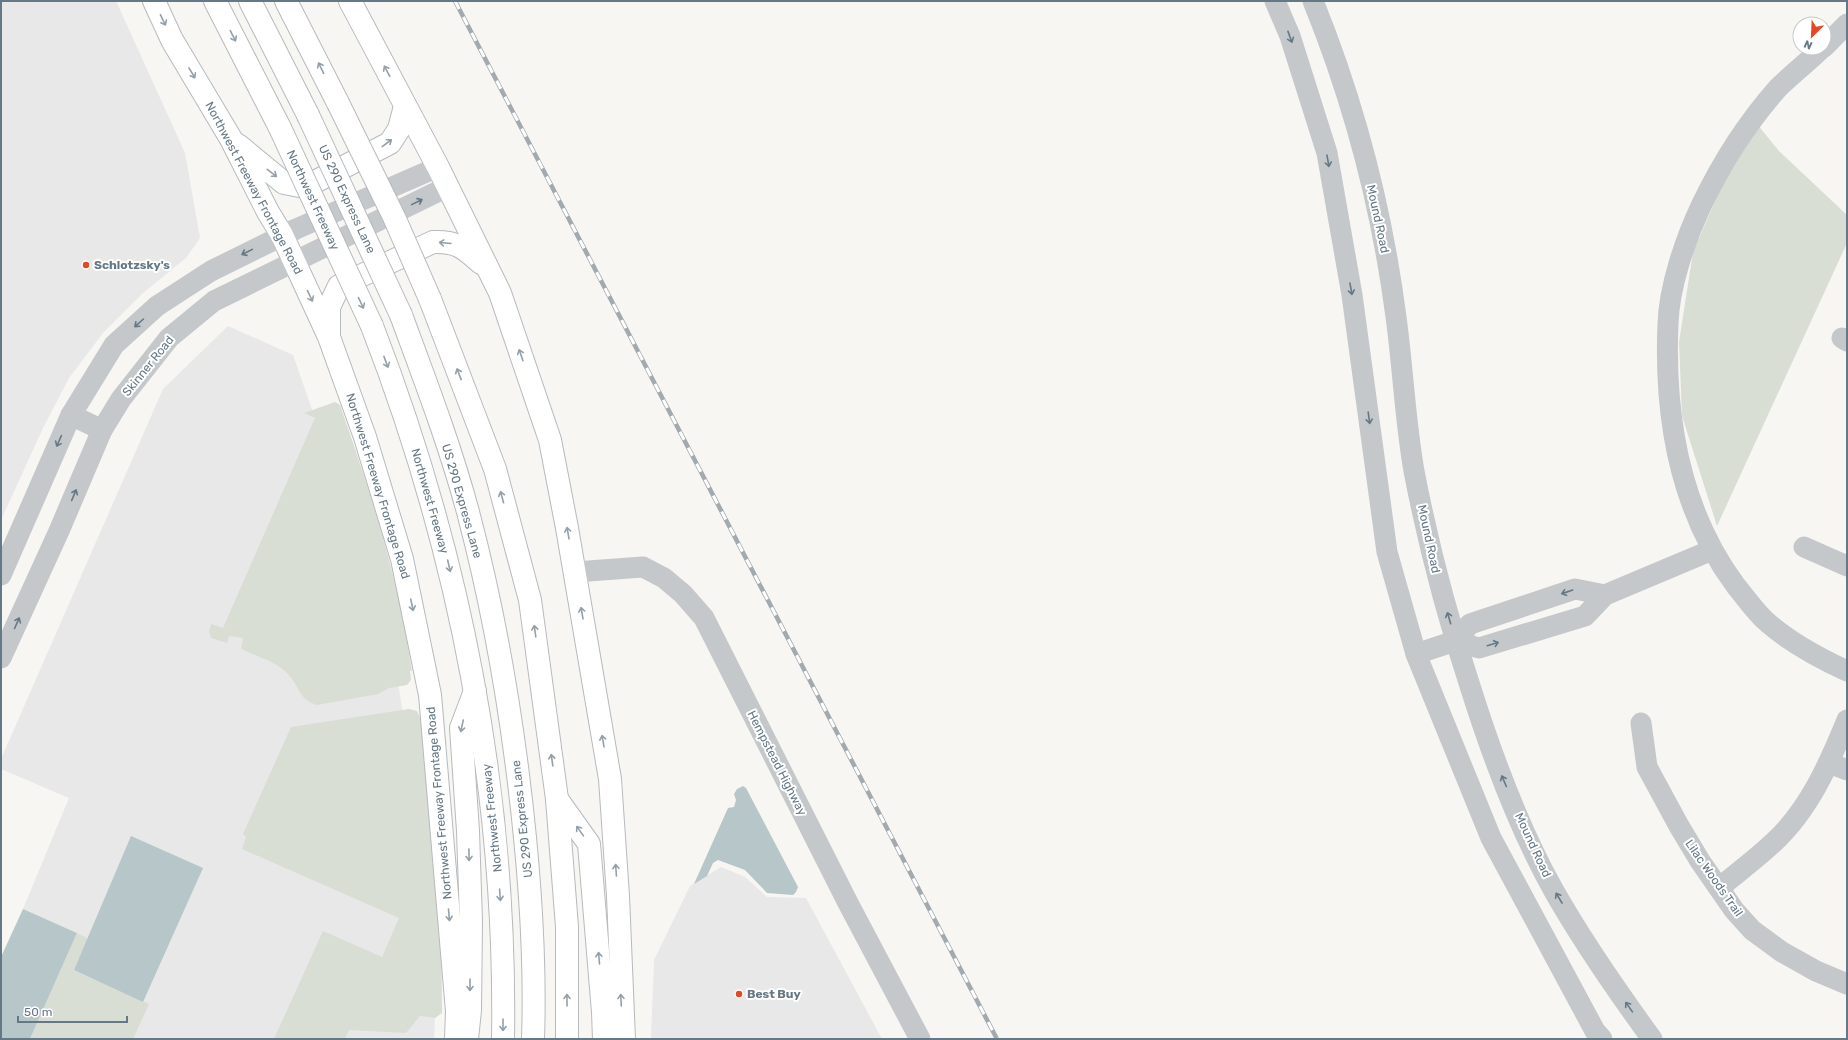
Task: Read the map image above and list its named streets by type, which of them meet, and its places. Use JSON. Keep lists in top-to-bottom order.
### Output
{
  "streets": {
    "main road": ["Northwest Freeway Frontage Road", "US 290 Express Lane", "Northwest Freeway"],
    "street": [
      "Mound Road",
      "Skinner Road",
      "Hempstead Highway",
      "Lilac Woods Trail"
    ]
  },
  "crossings": [
    ["Northwest Freeway Frontage Road", "Skinner Road"]
  ],
  "places": ["Schlotzsky's", "Best Buy"],
  "scale_bar": "50 m",
  "north": "bottom left"
}
